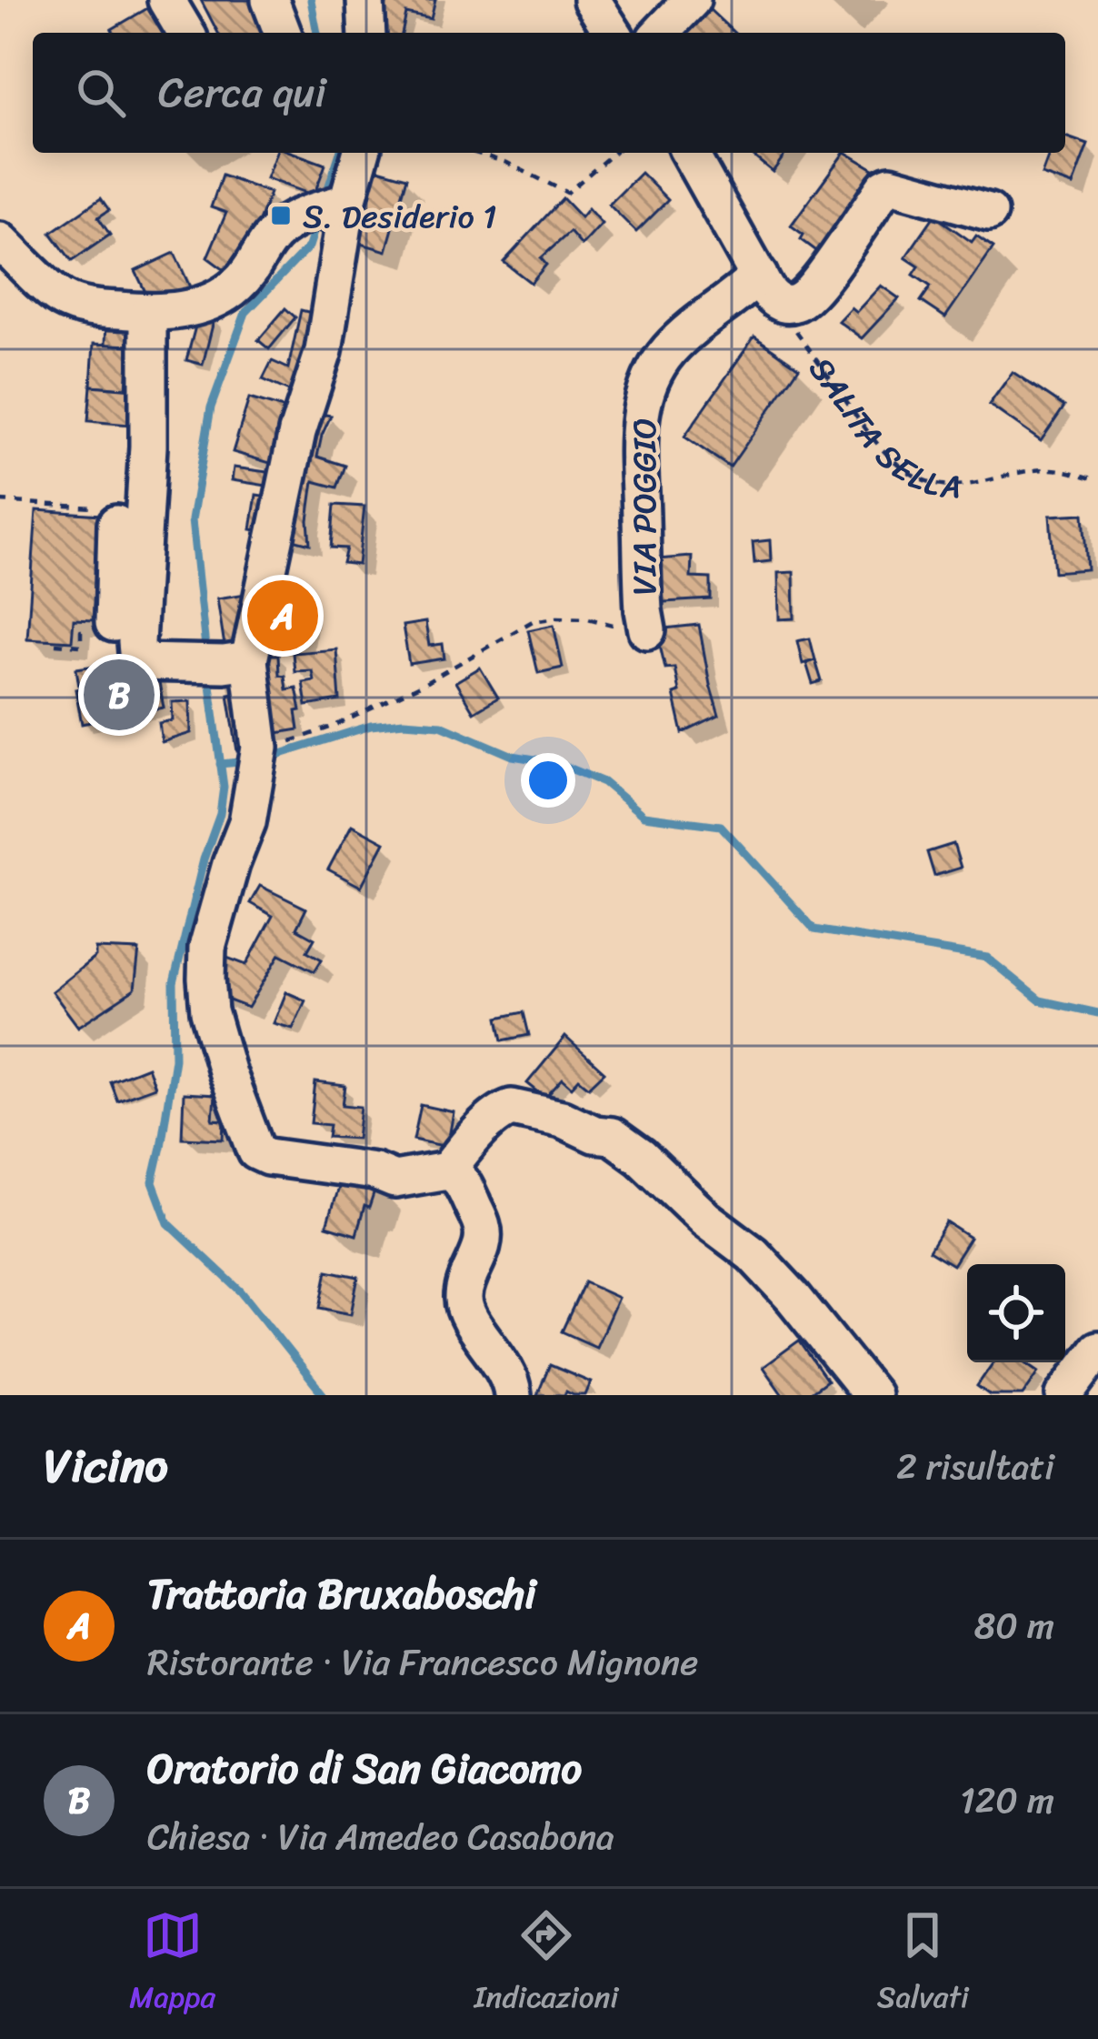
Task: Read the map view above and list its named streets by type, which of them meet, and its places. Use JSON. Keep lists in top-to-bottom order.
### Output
{
  "streets": {
    "street": ["SALITA SELLA", "VIA POGGIO"]
  },
  "crossings": [
    ["SALITA SELLA", "VIA POGGIO"]
  ],
  "places": {
    "transit": ["S. Desiderio 1"]
  },
  "page": {
    "search": "Cerca qui",
    "pins": ["A", "B"],
    "heading": ["Vicino", "2 risultati"],
    "list": [
      {
        "mark": "A",
        "name": "Trattoria Bruxaboschi",
        "note": "Ristorante · Via Francesco Mignone",
        "value": "80 m"
      },
      {
        "mark": "B",
        "name": "Oratorio di San Giacomo",
        "note": "Chiesa · Via Amedeo Casabona",
        "value": "120 m"
      }
    ],
    "nav": ["Mappa", "Indicazioni", "Salvati"]
  }
}
